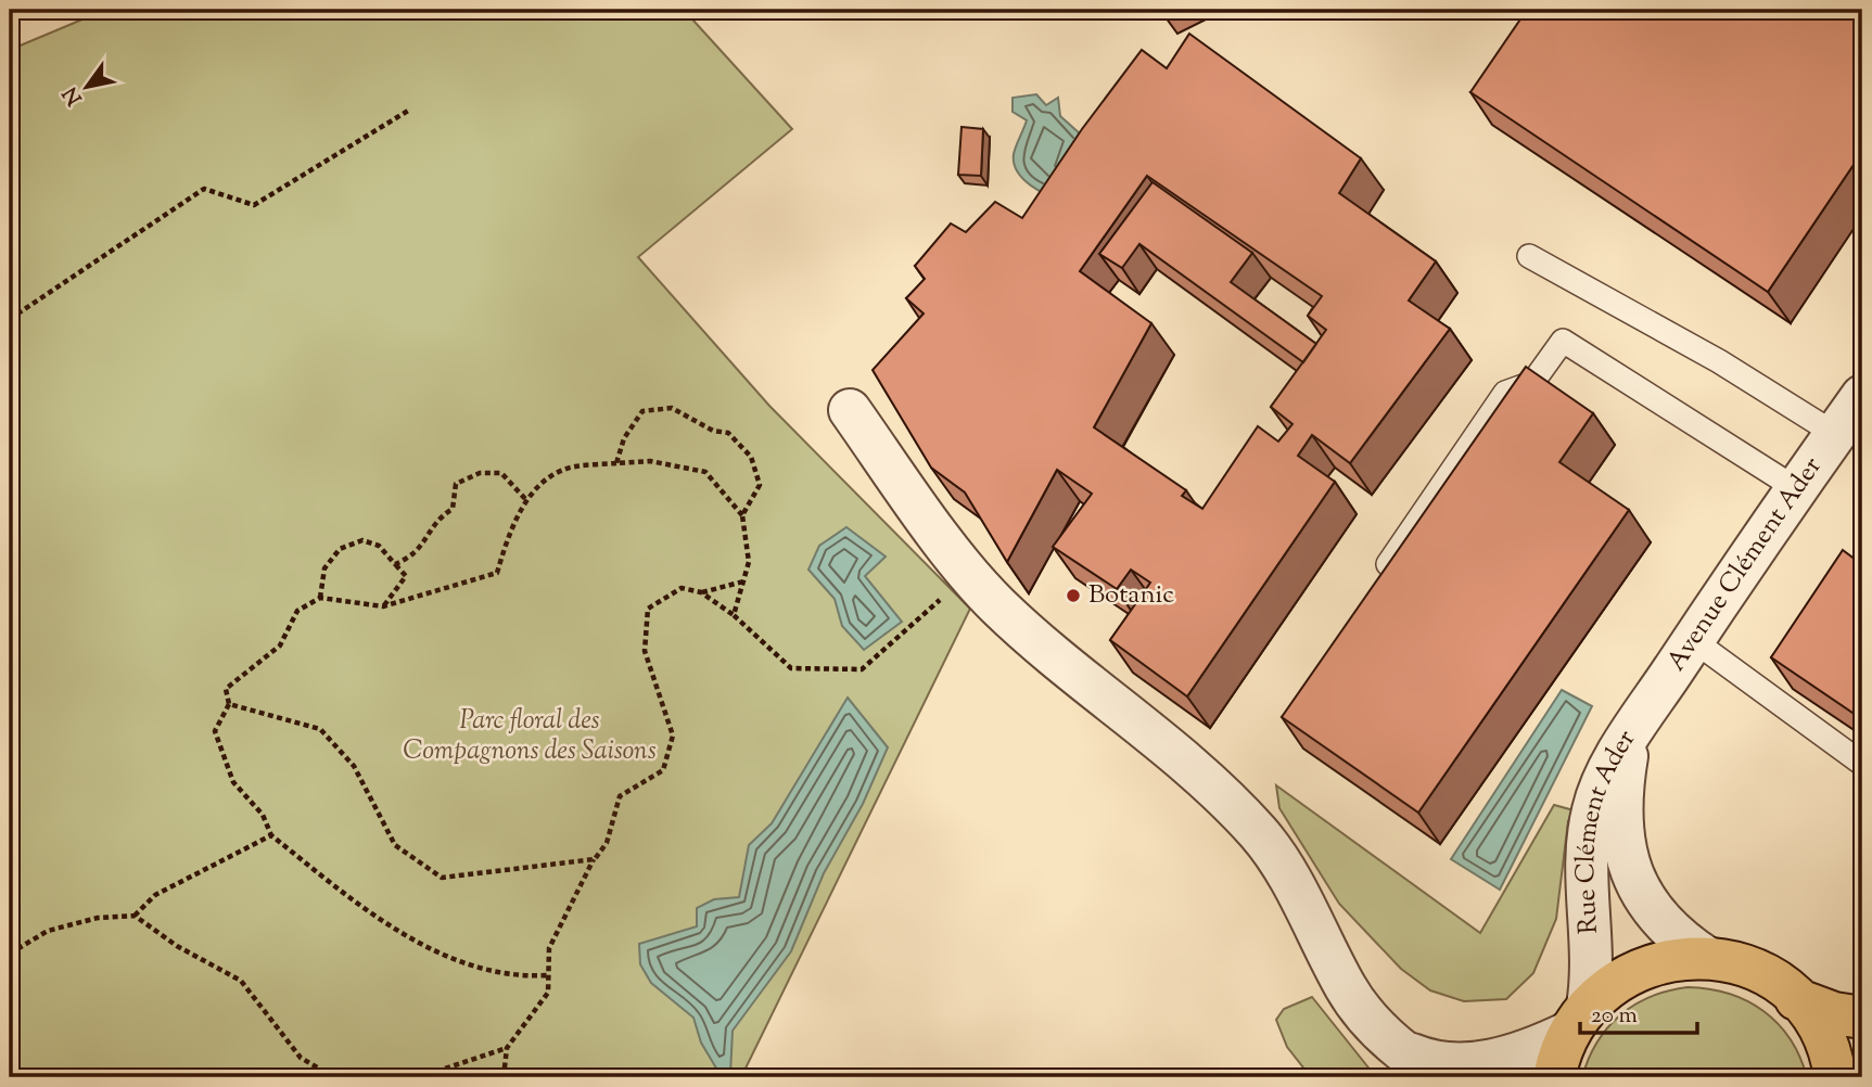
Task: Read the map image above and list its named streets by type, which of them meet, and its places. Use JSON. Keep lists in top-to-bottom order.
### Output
{
  "streets": {
    "street": ["Avenue Clément Ader", "Rue Clément Ader"]
  },
  "crossings": [
    ["Avenue Clément Ader", "Rue Clément Ader"]
  ],
  "parks": ["Parc floral des Compagnons des Saisons"],
  "places": ["Botanic"],
  "scale_bar": "20 m",
  "north": "bottom left"
}
